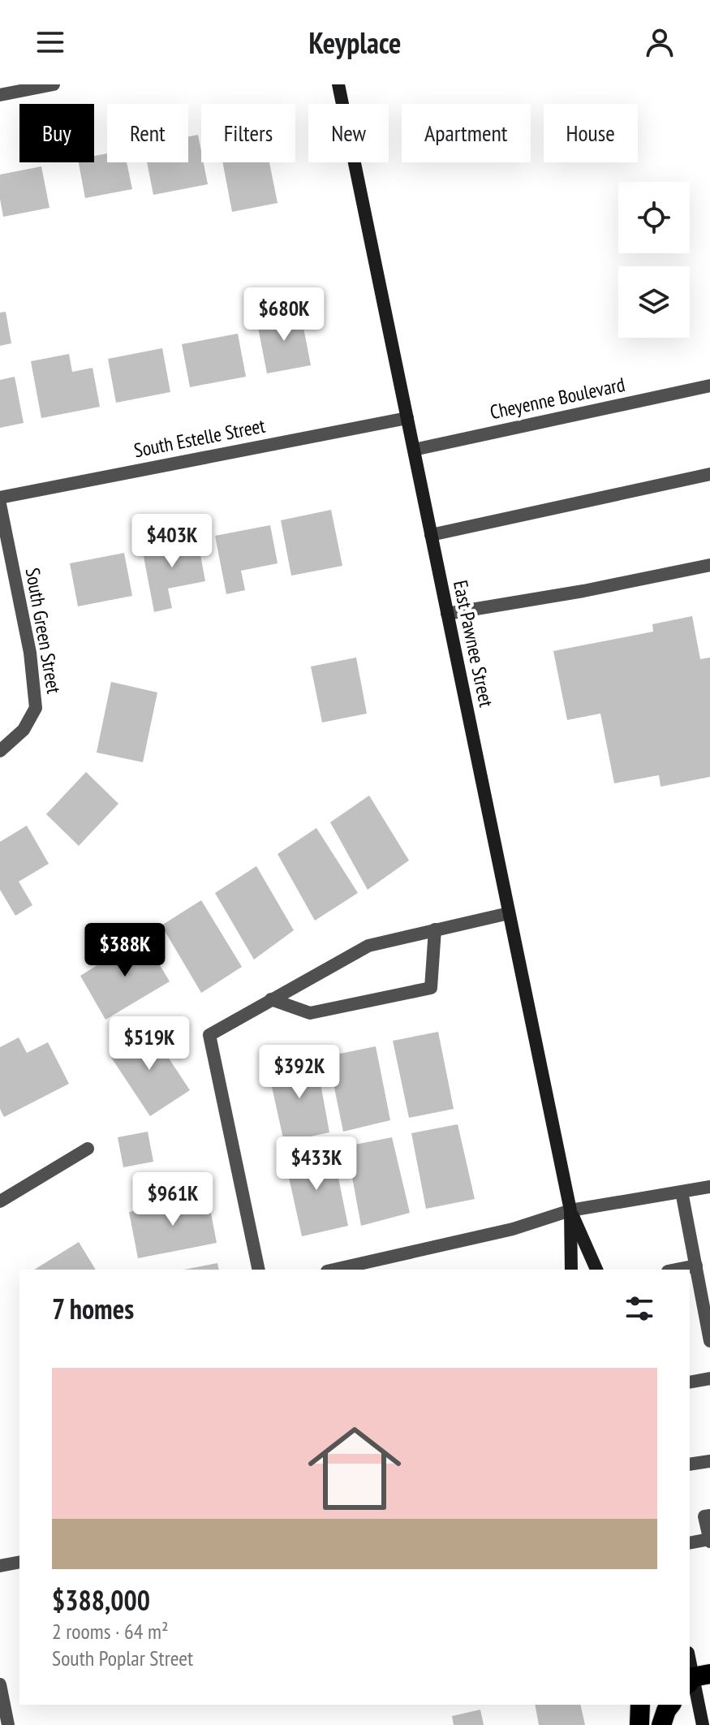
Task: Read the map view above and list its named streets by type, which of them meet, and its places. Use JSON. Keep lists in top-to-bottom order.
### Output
{
  "streets": {
    "main road": ["East Pawnee Street"],
    "street": ["Cheyenne Boulevard", "South Estelle Street", "South Green Street"]
  },
  "crossings": [
    ["Cheyenne Boulevard", "East Pawnee Street"],
    ["South Estelle Street", "East Pawnee Street"]
  ],
  "page": {
    "header": "Keyplace",
    "chip": [
      "Buy",
      "Rent",
      "Filters",
      "New",
      "Apartment",
      "House"
    ],
    "price": [
      "$680K",
      "$403K",
      "$388K",
      "$519K",
      "$392K",
      "$433K",
      "$961K"
    ],
    "heading": "7 homes",
    "list": [
      {
        "name": "$388,000",
        "note": "2 rooms · 64 m² · South Poplar Street"
      }
    ]
  }
}
